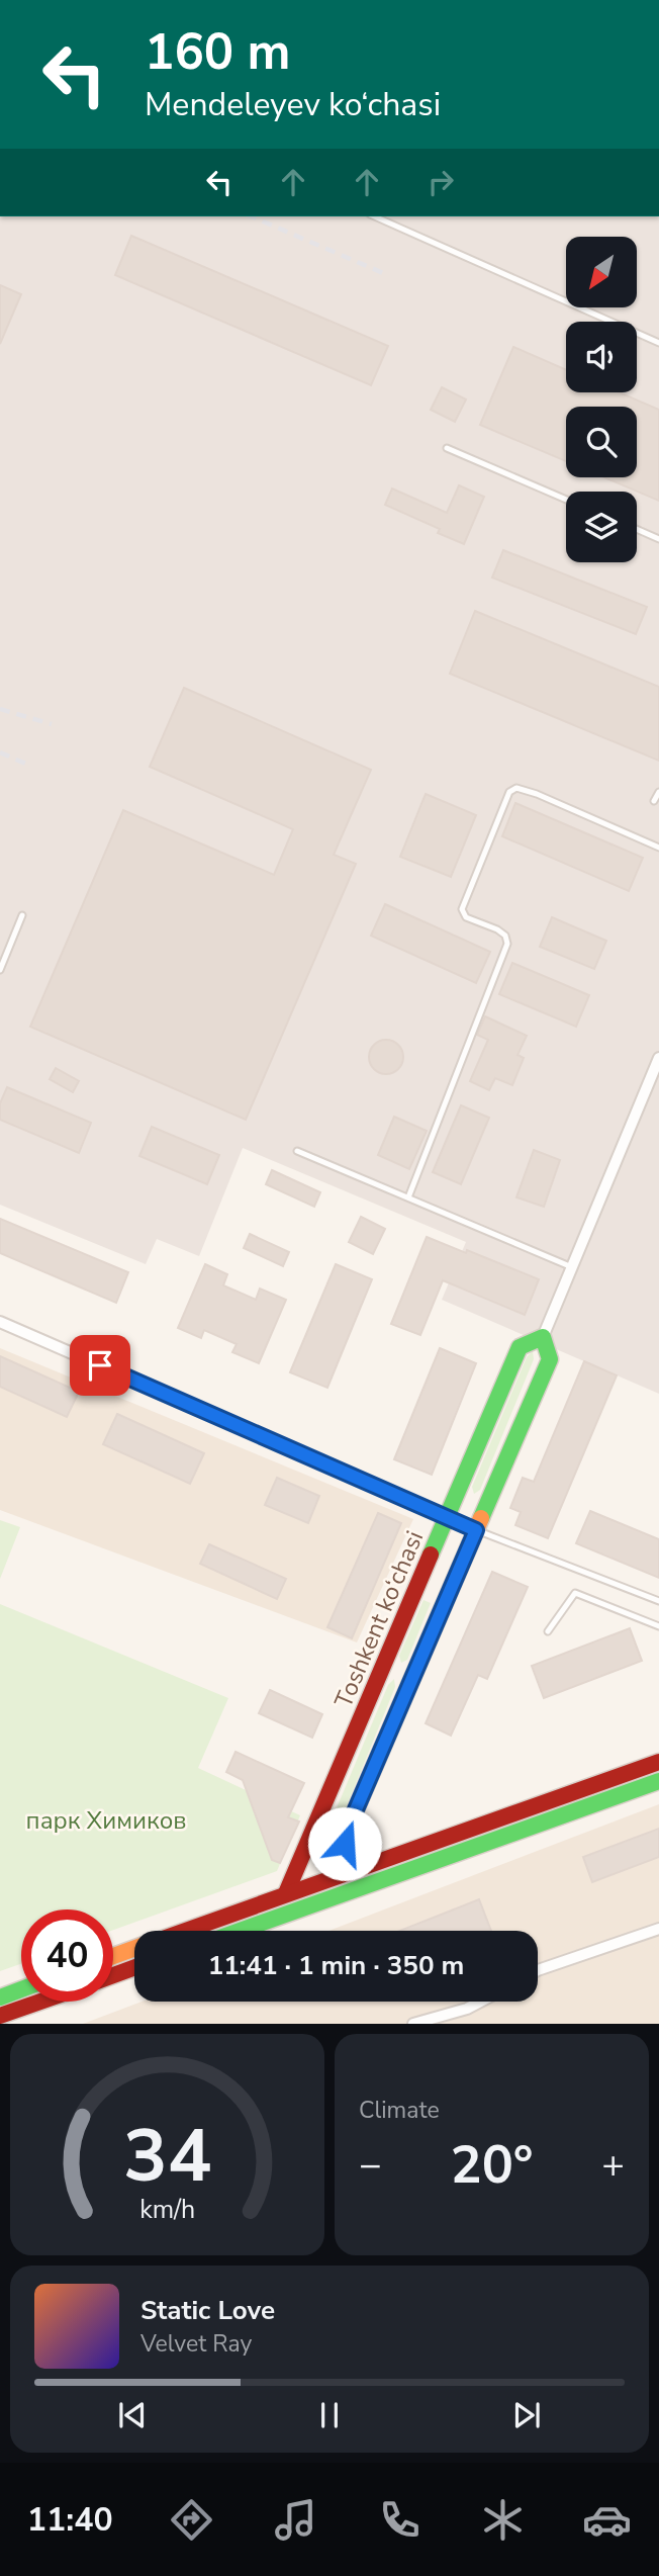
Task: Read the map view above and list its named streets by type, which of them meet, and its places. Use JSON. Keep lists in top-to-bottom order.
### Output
{
  "streets": {
    "main road": ["Toshkent ko‘chasi"]
  },
  "parks": ["парк Химиков"],
  "north": "bottom left",
  "page": {
    "turn": ["160 m", "Mendeleyev ko‘chasi"],
    "limit": "40",
    "trip": "11:41 · 1 min · 350 m",
    "tile": "Climate",
    "heat": ["−", "20°", "+"],
    "song": ["Static Love", "Velvet Ray"],
    "tabs": "11:40",
    "gauge": ["34", "km/h"]
  }
}
